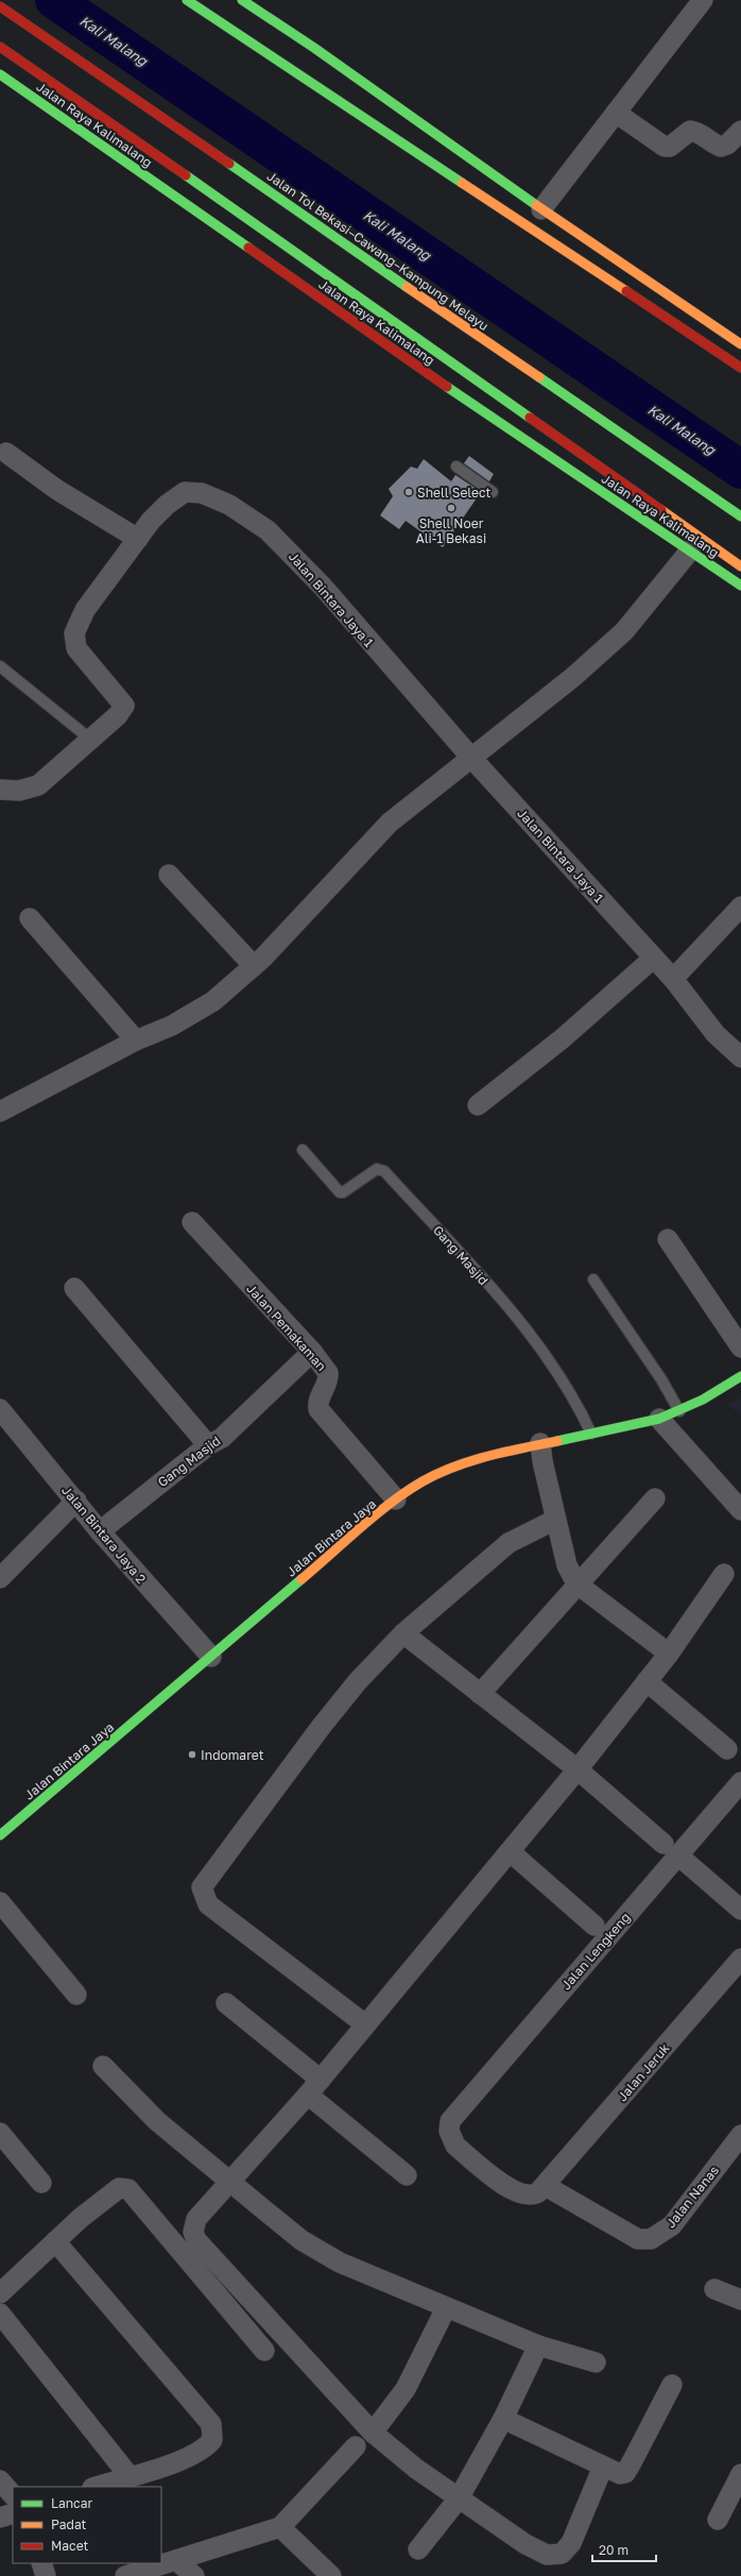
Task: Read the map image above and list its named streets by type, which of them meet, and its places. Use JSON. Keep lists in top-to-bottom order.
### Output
{
  "streets": {
    "main road": ["Jalan Raya Kalimalang", "Jalan Tol Bekasi–Cawang–Kampung Melayu", "Jalan Bintara Jaya"],
    "street": [
      "Jalan Bintara Jaya 1",
      "Gang Masjid",
      "Jalan Pemakaman",
      "Jalan Bintara Jaya 2",
      "Jalan Lengkeng",
      "Jalan Jeruk",
      "Jalan Nanas"
    ]
  },
  "crossings": [
    ["Gang Masjid", "Jalan Pemakaman"],
    ["Gang Masjid", "Jalan Bintara Jaya 2"],
    ["Gang Masjid", "Jalan Bintara Jaya"],
    ["Jalan Pemakaman", "Jalan Bintara Jaya"],
    ["Jalan Bintara Jaya 2", "Jalan Bintara Jaya"],
    ["Jalan Lengkeng", "Jalan Jeruk"],
    ["Jalan Lengkeng", "Jalan Nanas"],
    ["Jalan Jeruk", "Jalan Nanas"]
  ],
  "water": ["Kali Malang"],
  "places": ["Shell Select", "Shell Noer Ali-1 Bekasi", "Indomaret"],
  "legend": ["Lancar", "Padat", "Macet"],
  "scale_bar": "20 m"
}
